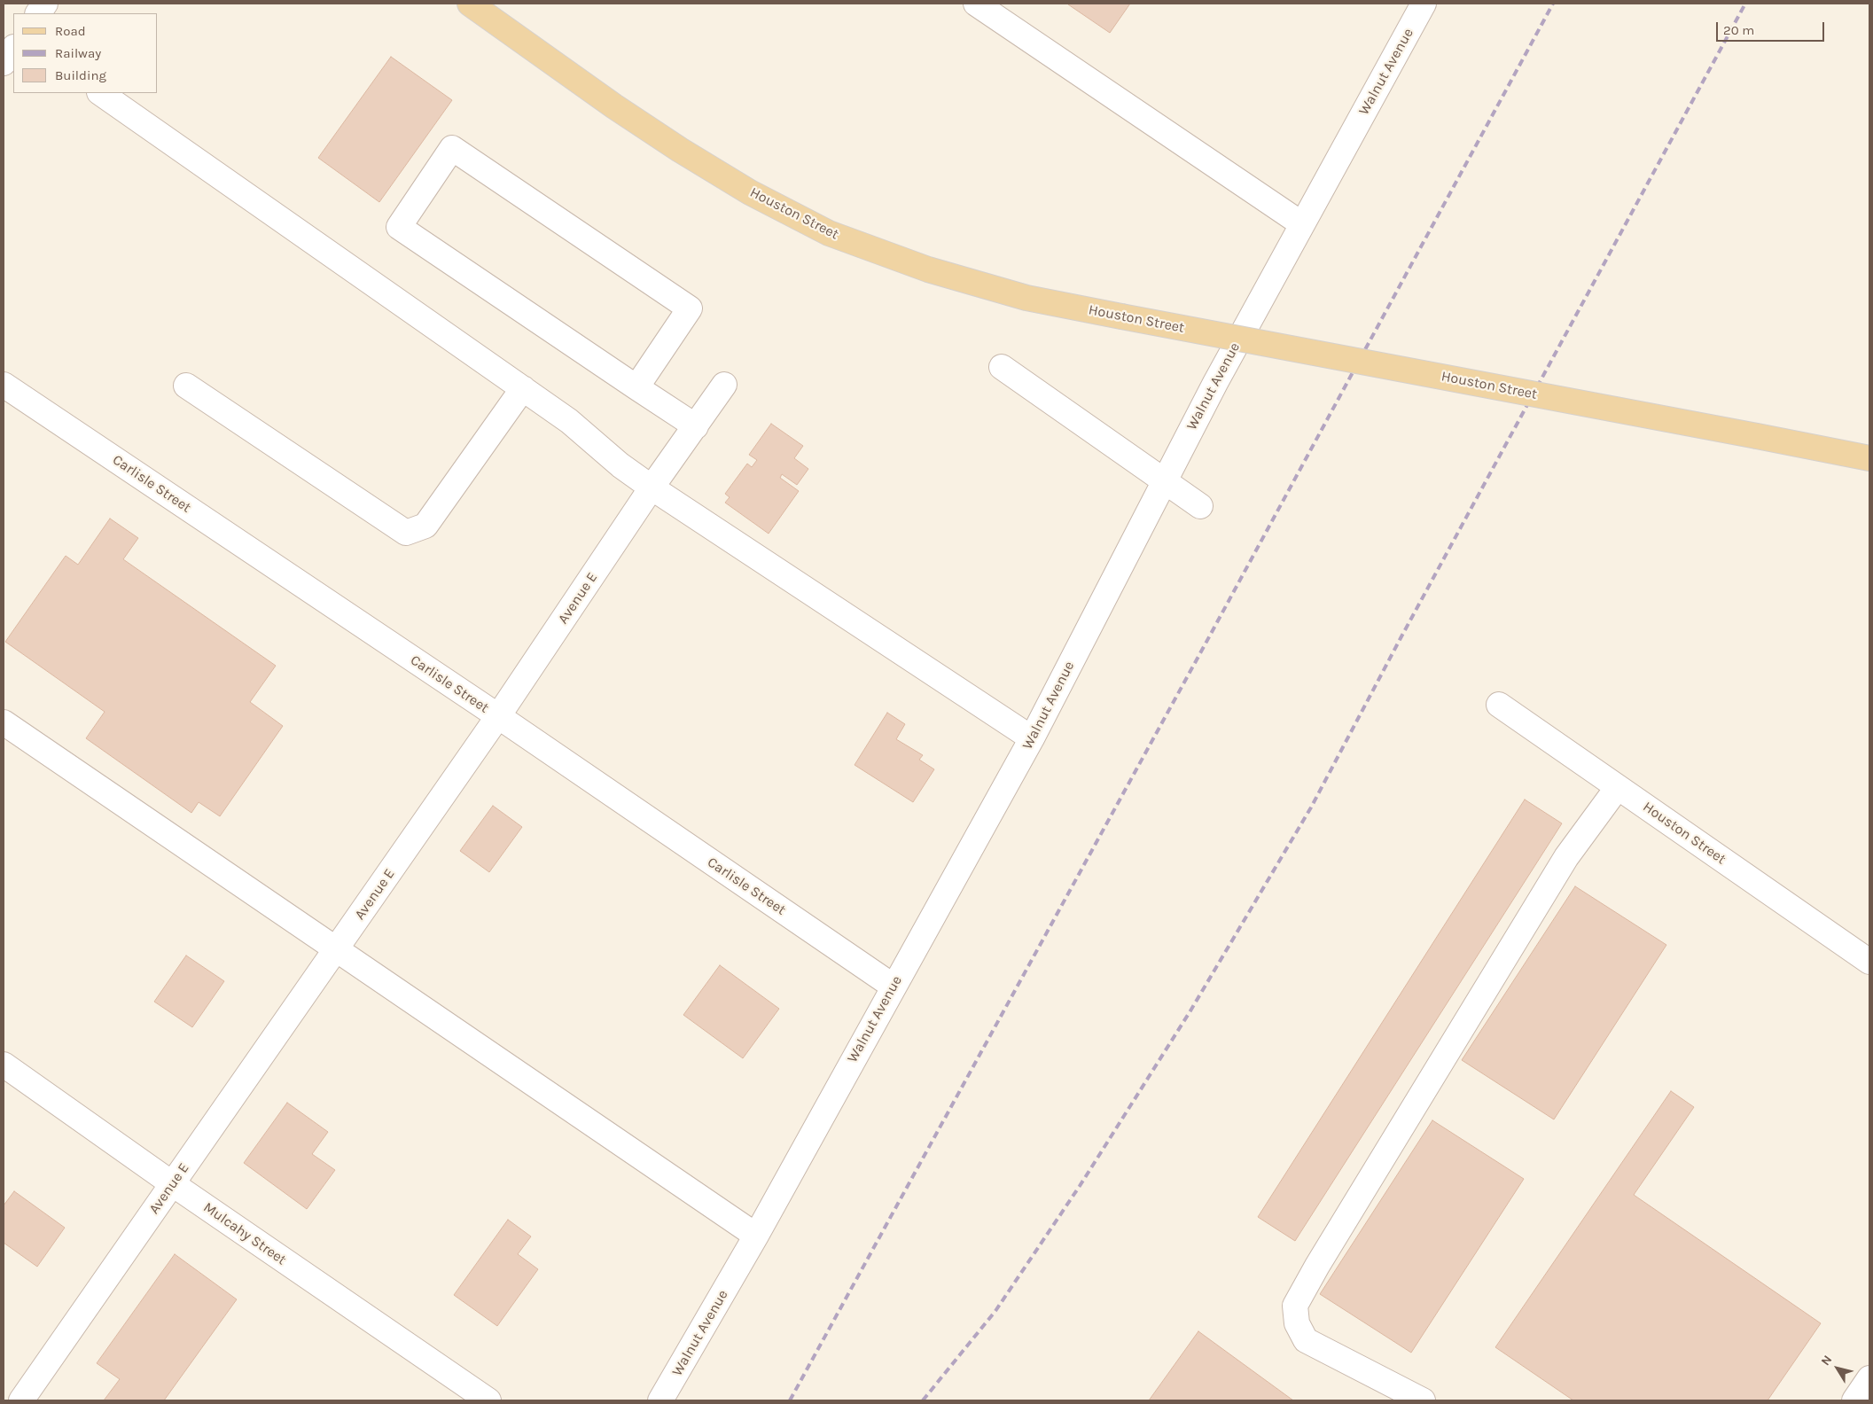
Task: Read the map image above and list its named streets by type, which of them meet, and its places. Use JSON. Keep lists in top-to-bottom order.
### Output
{
  "streets": {
    "main road": ["Houston Street"],
    "street": [
      "Walnut Avenue",
      "Carlisle Street",
      "Avenue E",
      "Mulcahy Street"
    ]
  },
  "crossings": [
    ["Walnut Avenue", "Carlisle Street"],
    ["Carlisle Street", "Avenue E"],
    ["Avenue E", "Mulcahy Street"]
  ],
  "legend": ["Road", "Railway", "Building"],
  "scale_bar": "20 m",
  "north": "top left"
}
